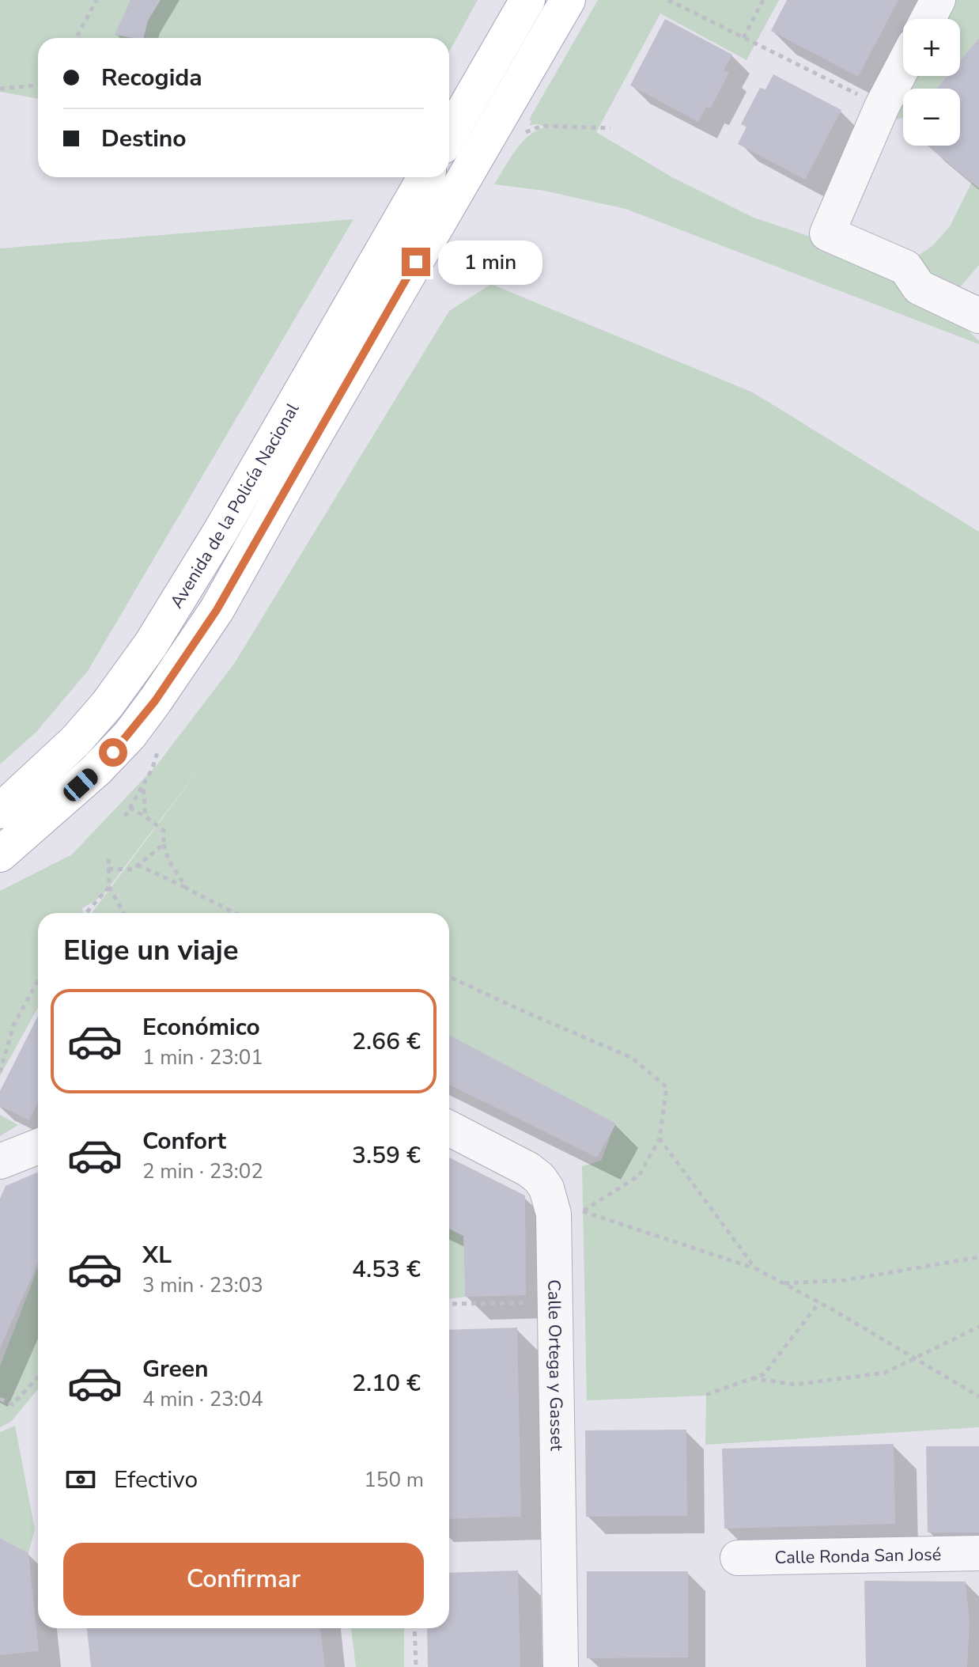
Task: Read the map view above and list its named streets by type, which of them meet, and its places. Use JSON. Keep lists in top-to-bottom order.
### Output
{
  "streets": {
    "main road": ["Avenida de la Policía Nacional"],
    "street": ["Calle Ortega y Gasset", "Calle Ronda San José"]
  },
  "page": {
    "map_buttons": ["+", "−"],
    "banner": ["Recogida", "Destino"],
    "bubble": "1 min",
    "heading": "Elige un viaje",
    "list": [
      {
        "name": "Económico",
        "note": "1 min · 23:01",
        "value": "2.66 €"
      },
      {
        "name": "Confort",
        "note": "2 min · 23:02",
        "value": "3.59 €"
      },
      {
        "name": "XL",
        "note": "3 min · 23:03",
        "value": "4.53 €"
      },
      {
        "name": "Green",
        "note": "4 min · 23:04",
        "value": "2.10 €"
      }
    ],
    "pay": ["Efectivo", "150 m"],
    "buttons": "Confirmar"
  }
}
